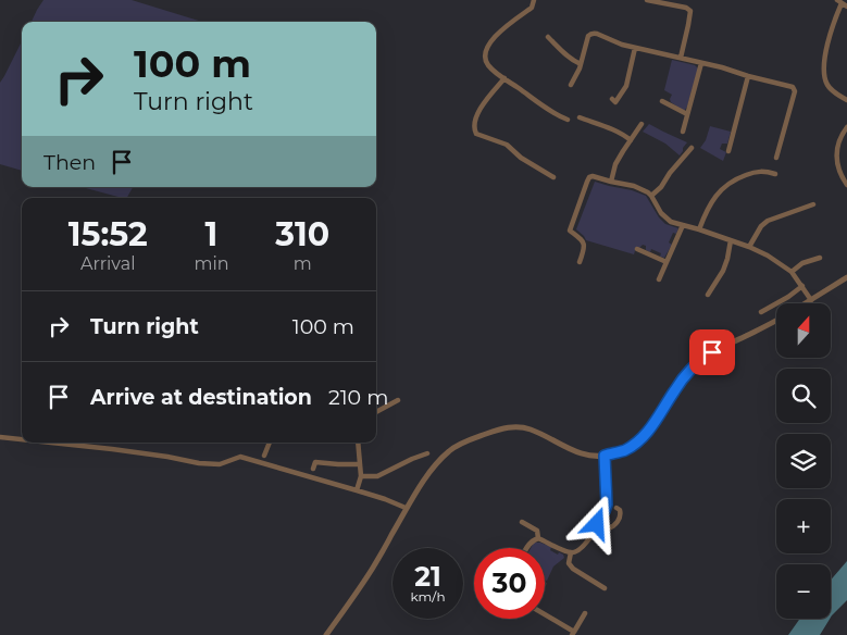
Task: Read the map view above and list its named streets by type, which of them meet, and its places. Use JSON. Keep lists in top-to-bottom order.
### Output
{
  "north": "top",
  "page": {
    "turn": ["100 m", "Turn right"],
    "then": "Then",
    "eta": [
      "15:52",
      "Arrival",
      "1",
      "min",
      "310",
      "m"
    ],
    "list": [
      {
        "name": "Turn right",
        "value": "100 m"
      },
      {
        "name": "Arrive at destination",
        "value": "210 m"
      }
    ],
    "map_buttons": ["+", "−"],
    "speed": "21 km/h",
    "limit": "30"
  }
}
